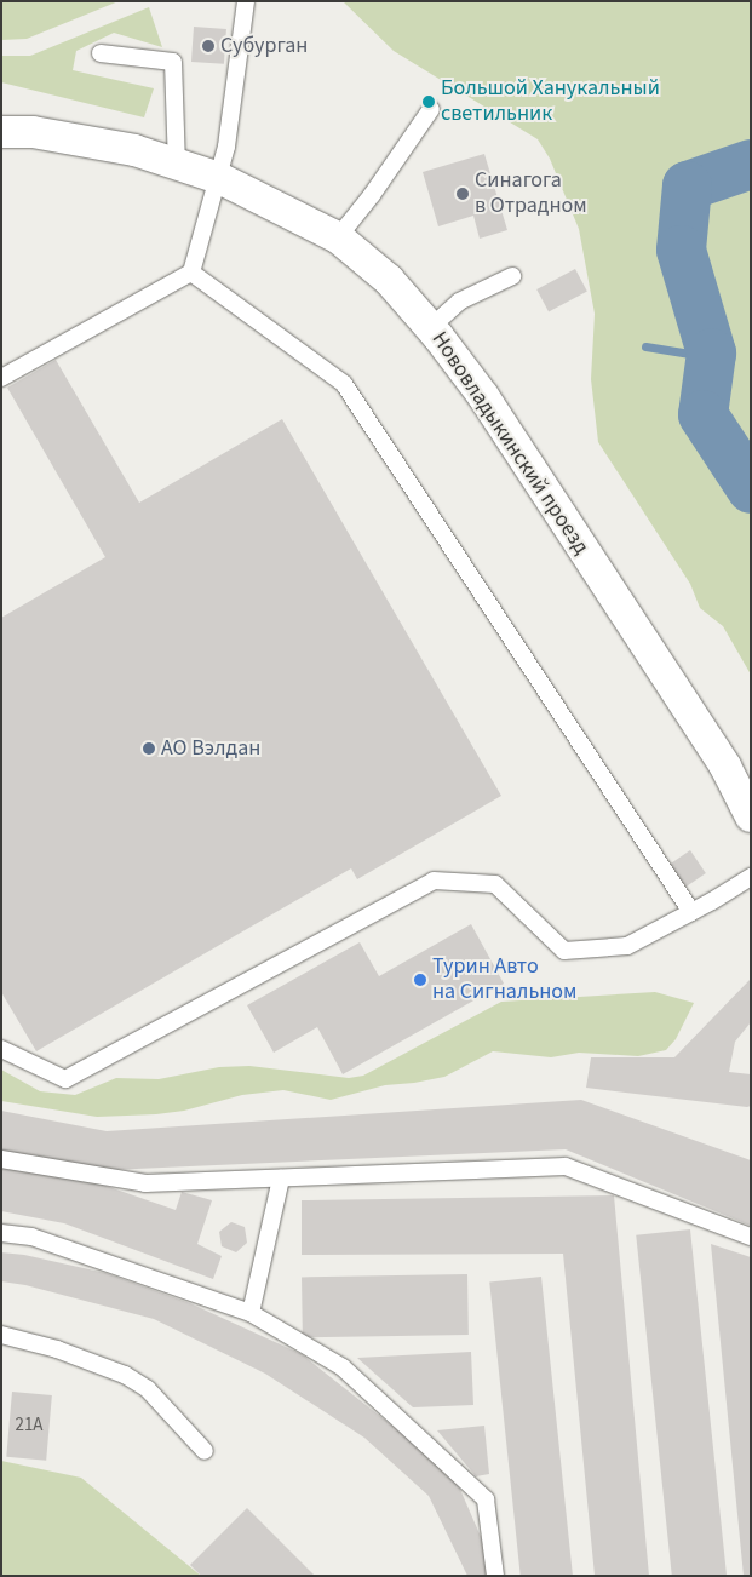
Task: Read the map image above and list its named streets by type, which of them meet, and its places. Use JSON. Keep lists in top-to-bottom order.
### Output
{
  "streets": {
    "street": ["Нововладыкинский проезд"]
  },
  "places": [
    "Субурган",
    "Большой Ханукальный светильник",
    "Синагога в Отрадном",
    "АО Вэлдан",
    "Турин Авто на Сигнальном"
  ],
  "house_numbers": ["21А"]
}
